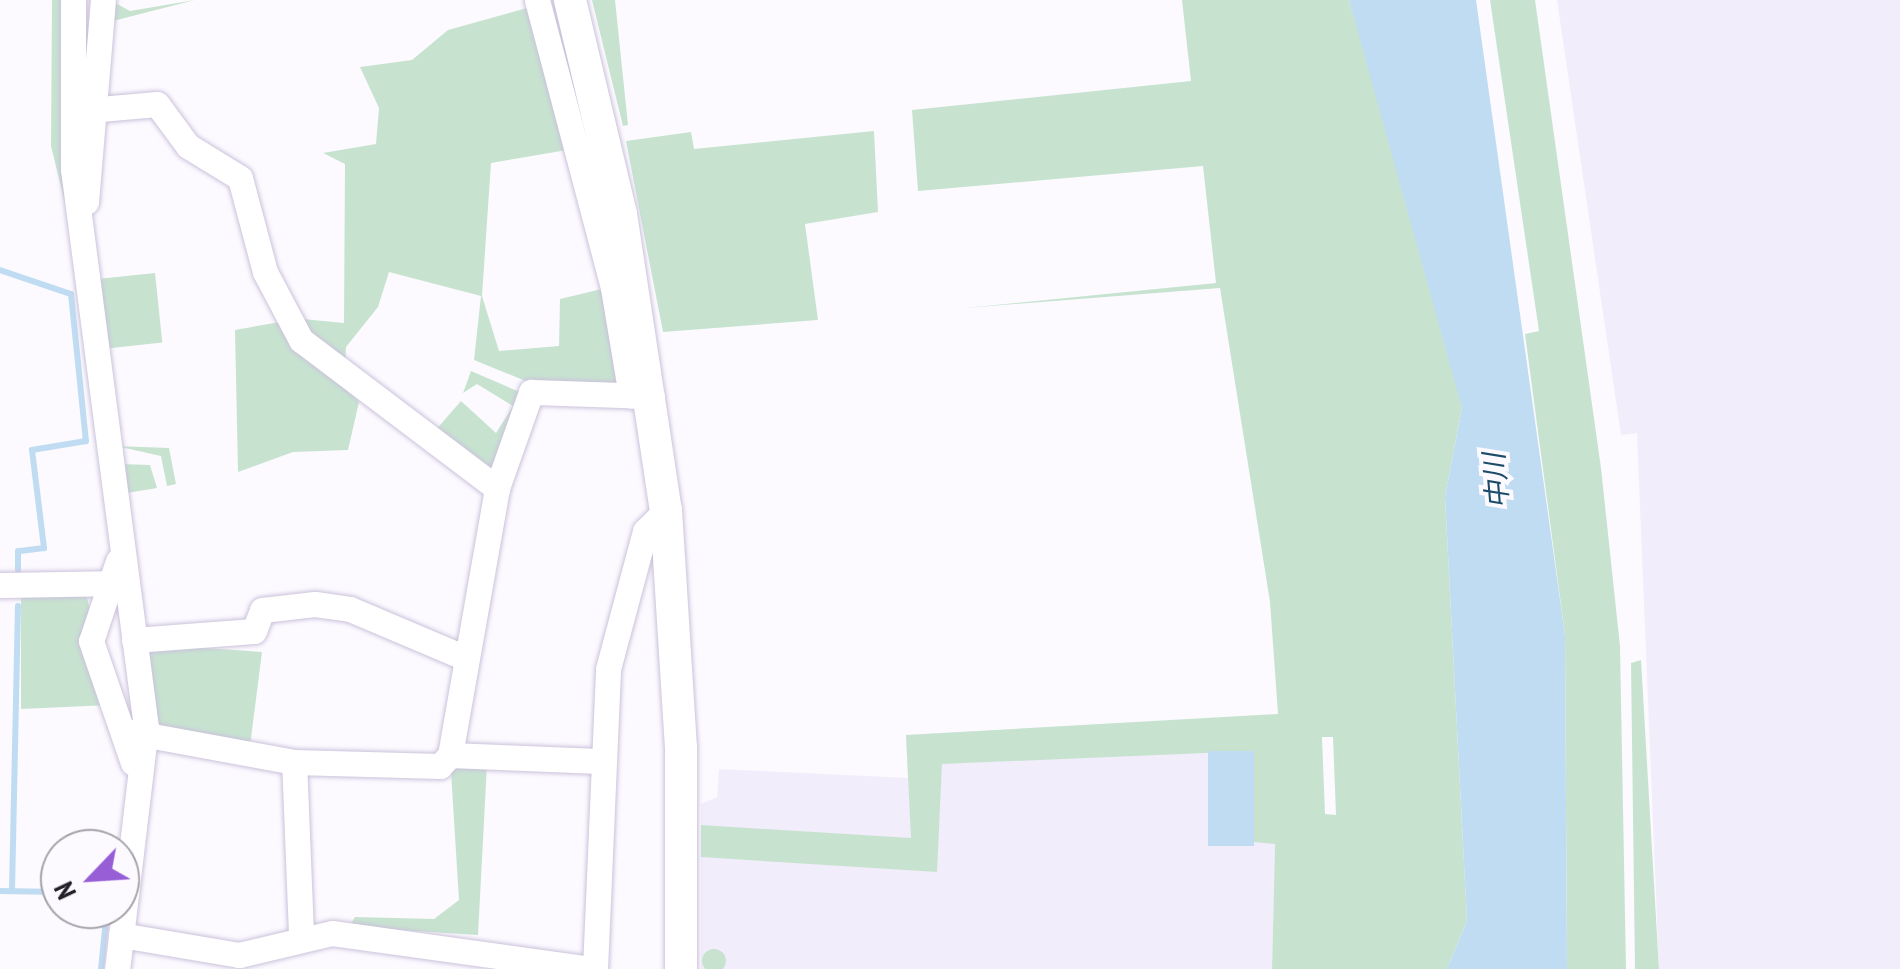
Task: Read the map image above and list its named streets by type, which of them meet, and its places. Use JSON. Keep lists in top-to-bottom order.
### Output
{
  "water": ["中川"],
  "north": "bottom left"
}
